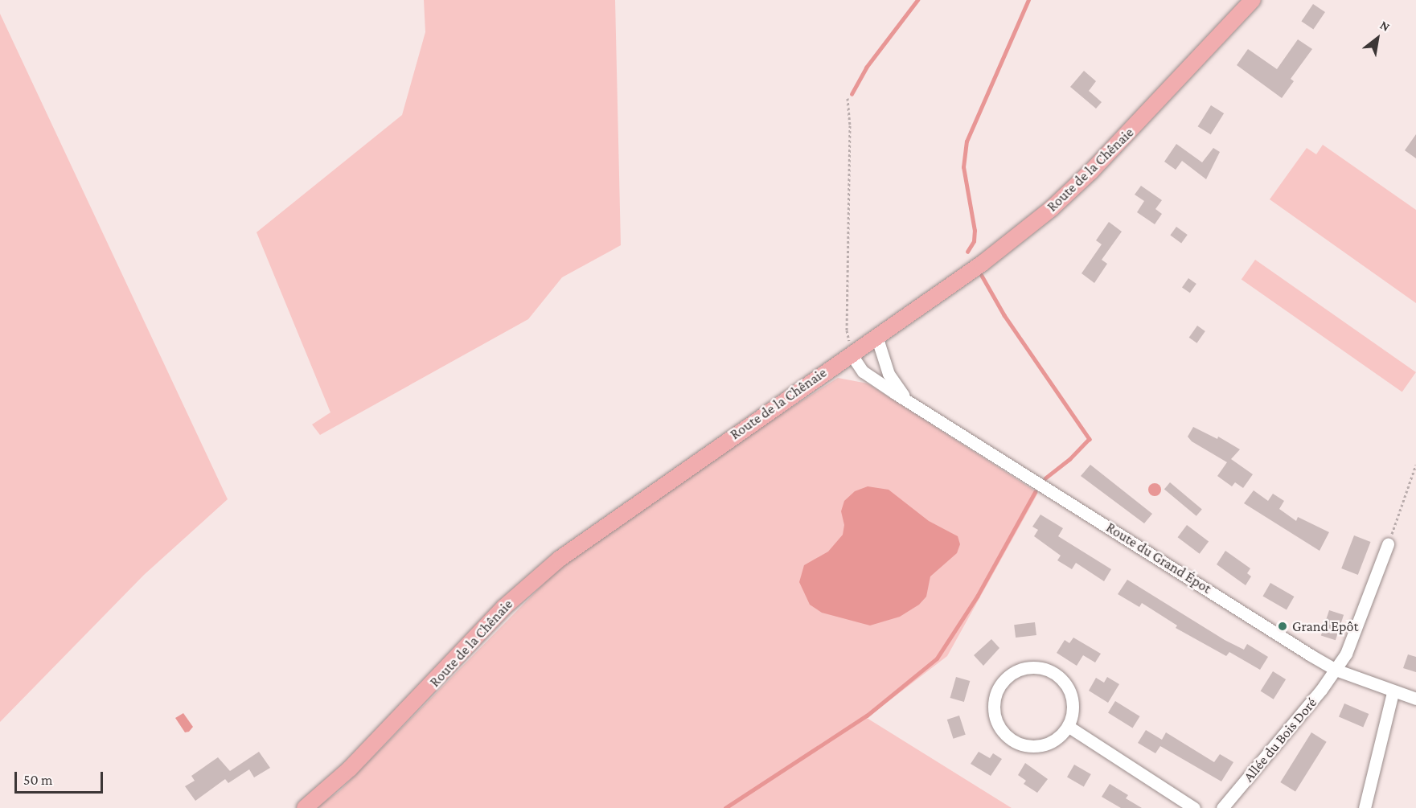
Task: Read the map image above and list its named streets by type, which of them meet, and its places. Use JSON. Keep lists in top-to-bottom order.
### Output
{
  "streets": {
    "main road": ["Route de la Chênaie"],
    "street": ["Route du Grand Épot", "Allée du Bois Doré"]
  },
  "crossings": [
    ["Route de la Chênaie", "Route du Grand Épot"],
    ["Route du Grand Épot", "Allée du Bois Doré"]
  ],
  "places": ["Grand Epôt"],
  "scale_bar": "50 m",
  "north": "top right"
}
